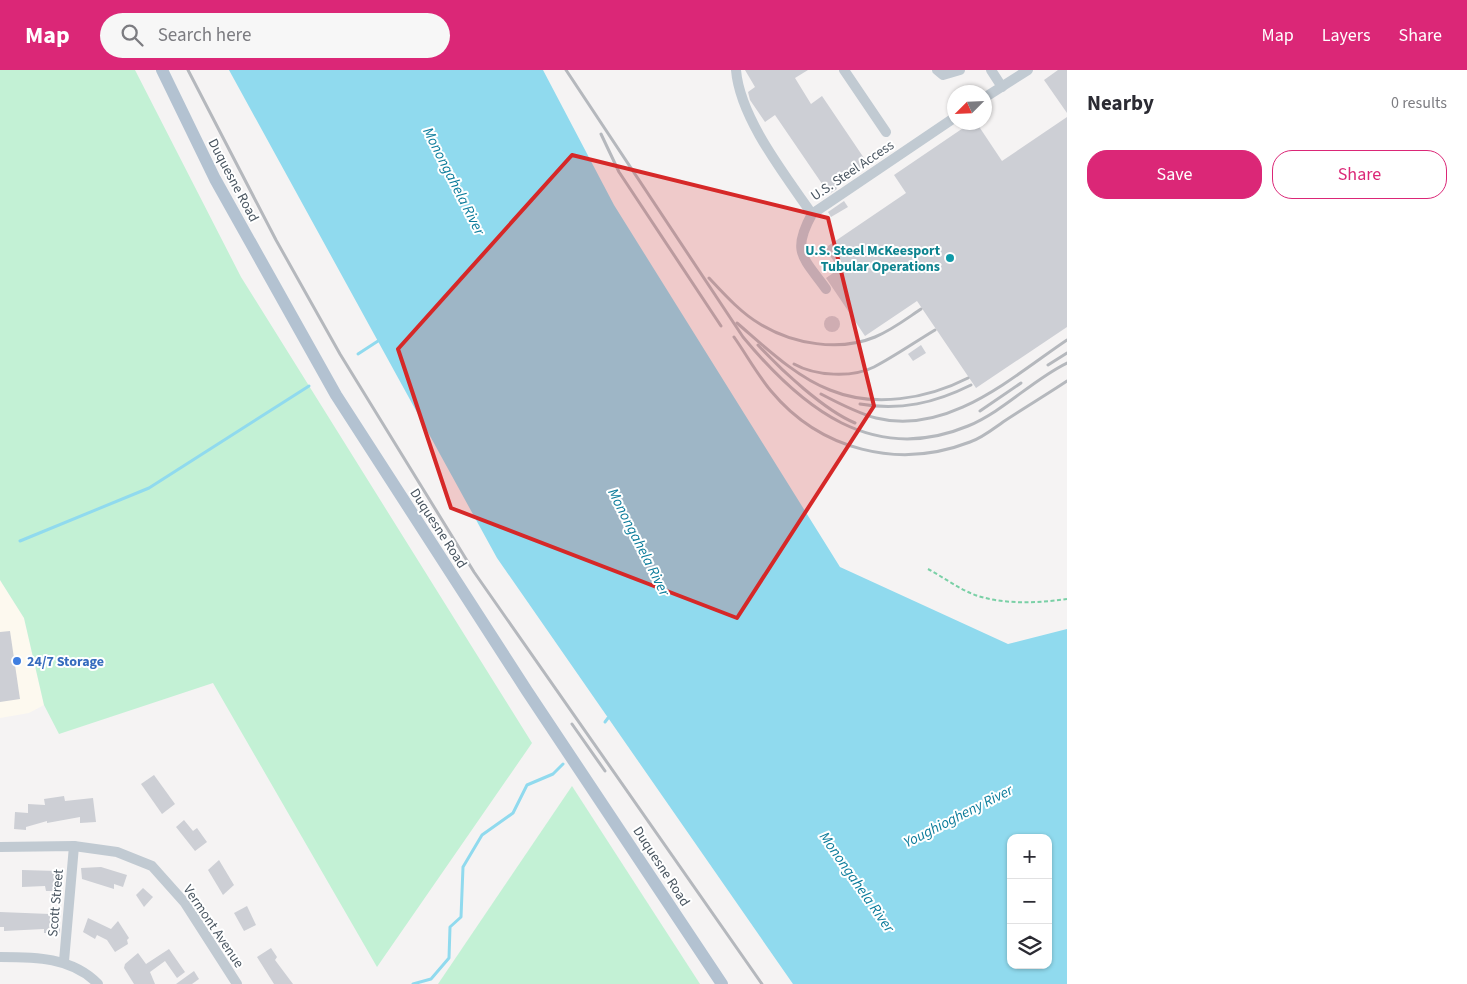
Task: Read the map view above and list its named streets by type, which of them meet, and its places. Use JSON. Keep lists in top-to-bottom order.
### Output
{
  "streets": {
    "main road": ["Duquesne Road"],
    "street": ["U.S. Steel Access", "Scott Street", "Vermont Avenue"]
  },
  "crossings": [
    ["Scott Street", "Vermont Avenue"]
  ],
  "water": ["Monongahela River", "Youghiogheny River"],
  "places": ["U.S. Steel McKeesport Tubular Operations", "24/7 Storage"],
  "north": "bottom left",
  "page": {
    "header": "Map",
    "search": "Search here",
    "nav": ["Map", "Layers", "Share"],
    "heading": ["Nearby", "0 results"],
    "buttons": ["Save", "Share"],
    "map_buttons": ["+", "−"]
  }
}
